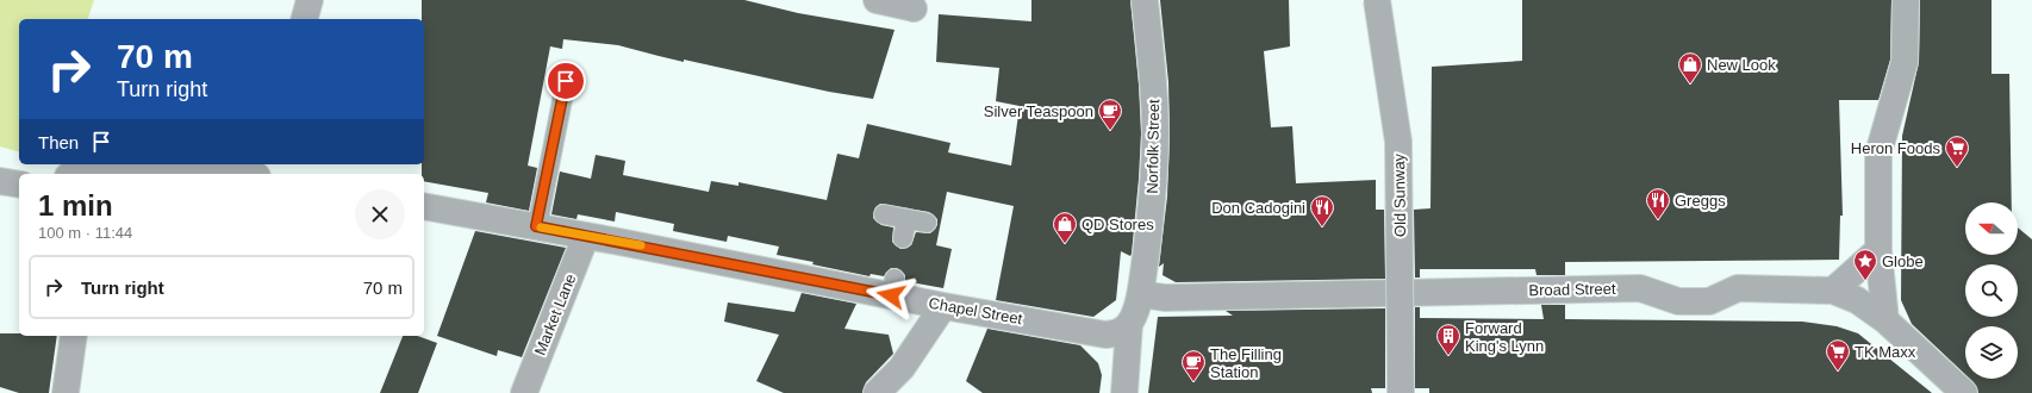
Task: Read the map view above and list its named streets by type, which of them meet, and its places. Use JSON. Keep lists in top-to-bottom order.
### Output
{
  "streets": {
    "street": [
      "Norfolk Street",
      "Old Sunway",
      "Broad Street",
      "Chapel Street",
      "Market Lane"
    ]
  },
  "crossings": [
    ["Norfolk Street", "Broad Street"],
    ["Chapel Street", "Market Lane"]
  ],
  "places": {
    "shop": ["New Look", "QD Stores"],
    "cafe": ["Silver Teaspoon", "The Filling Station"],
    "supermarket": ["Heron Foods", "TK Maxx"],
    "restaurant": ["Greggs", "Don Cadogini"],
    "place": ["Globe"],
    "building": ["Forward King's Lynn"]
  },
  "north": "left",
  "page": {
    "turn": ["70 m", "Turn right"],
    "then": "Then",
    "heading": ["1 min", "100 m · 11:44"],
    "list": [
      {
        "name": "Turn right",
        "value": "70 m"
      }
    ]
  }
}
